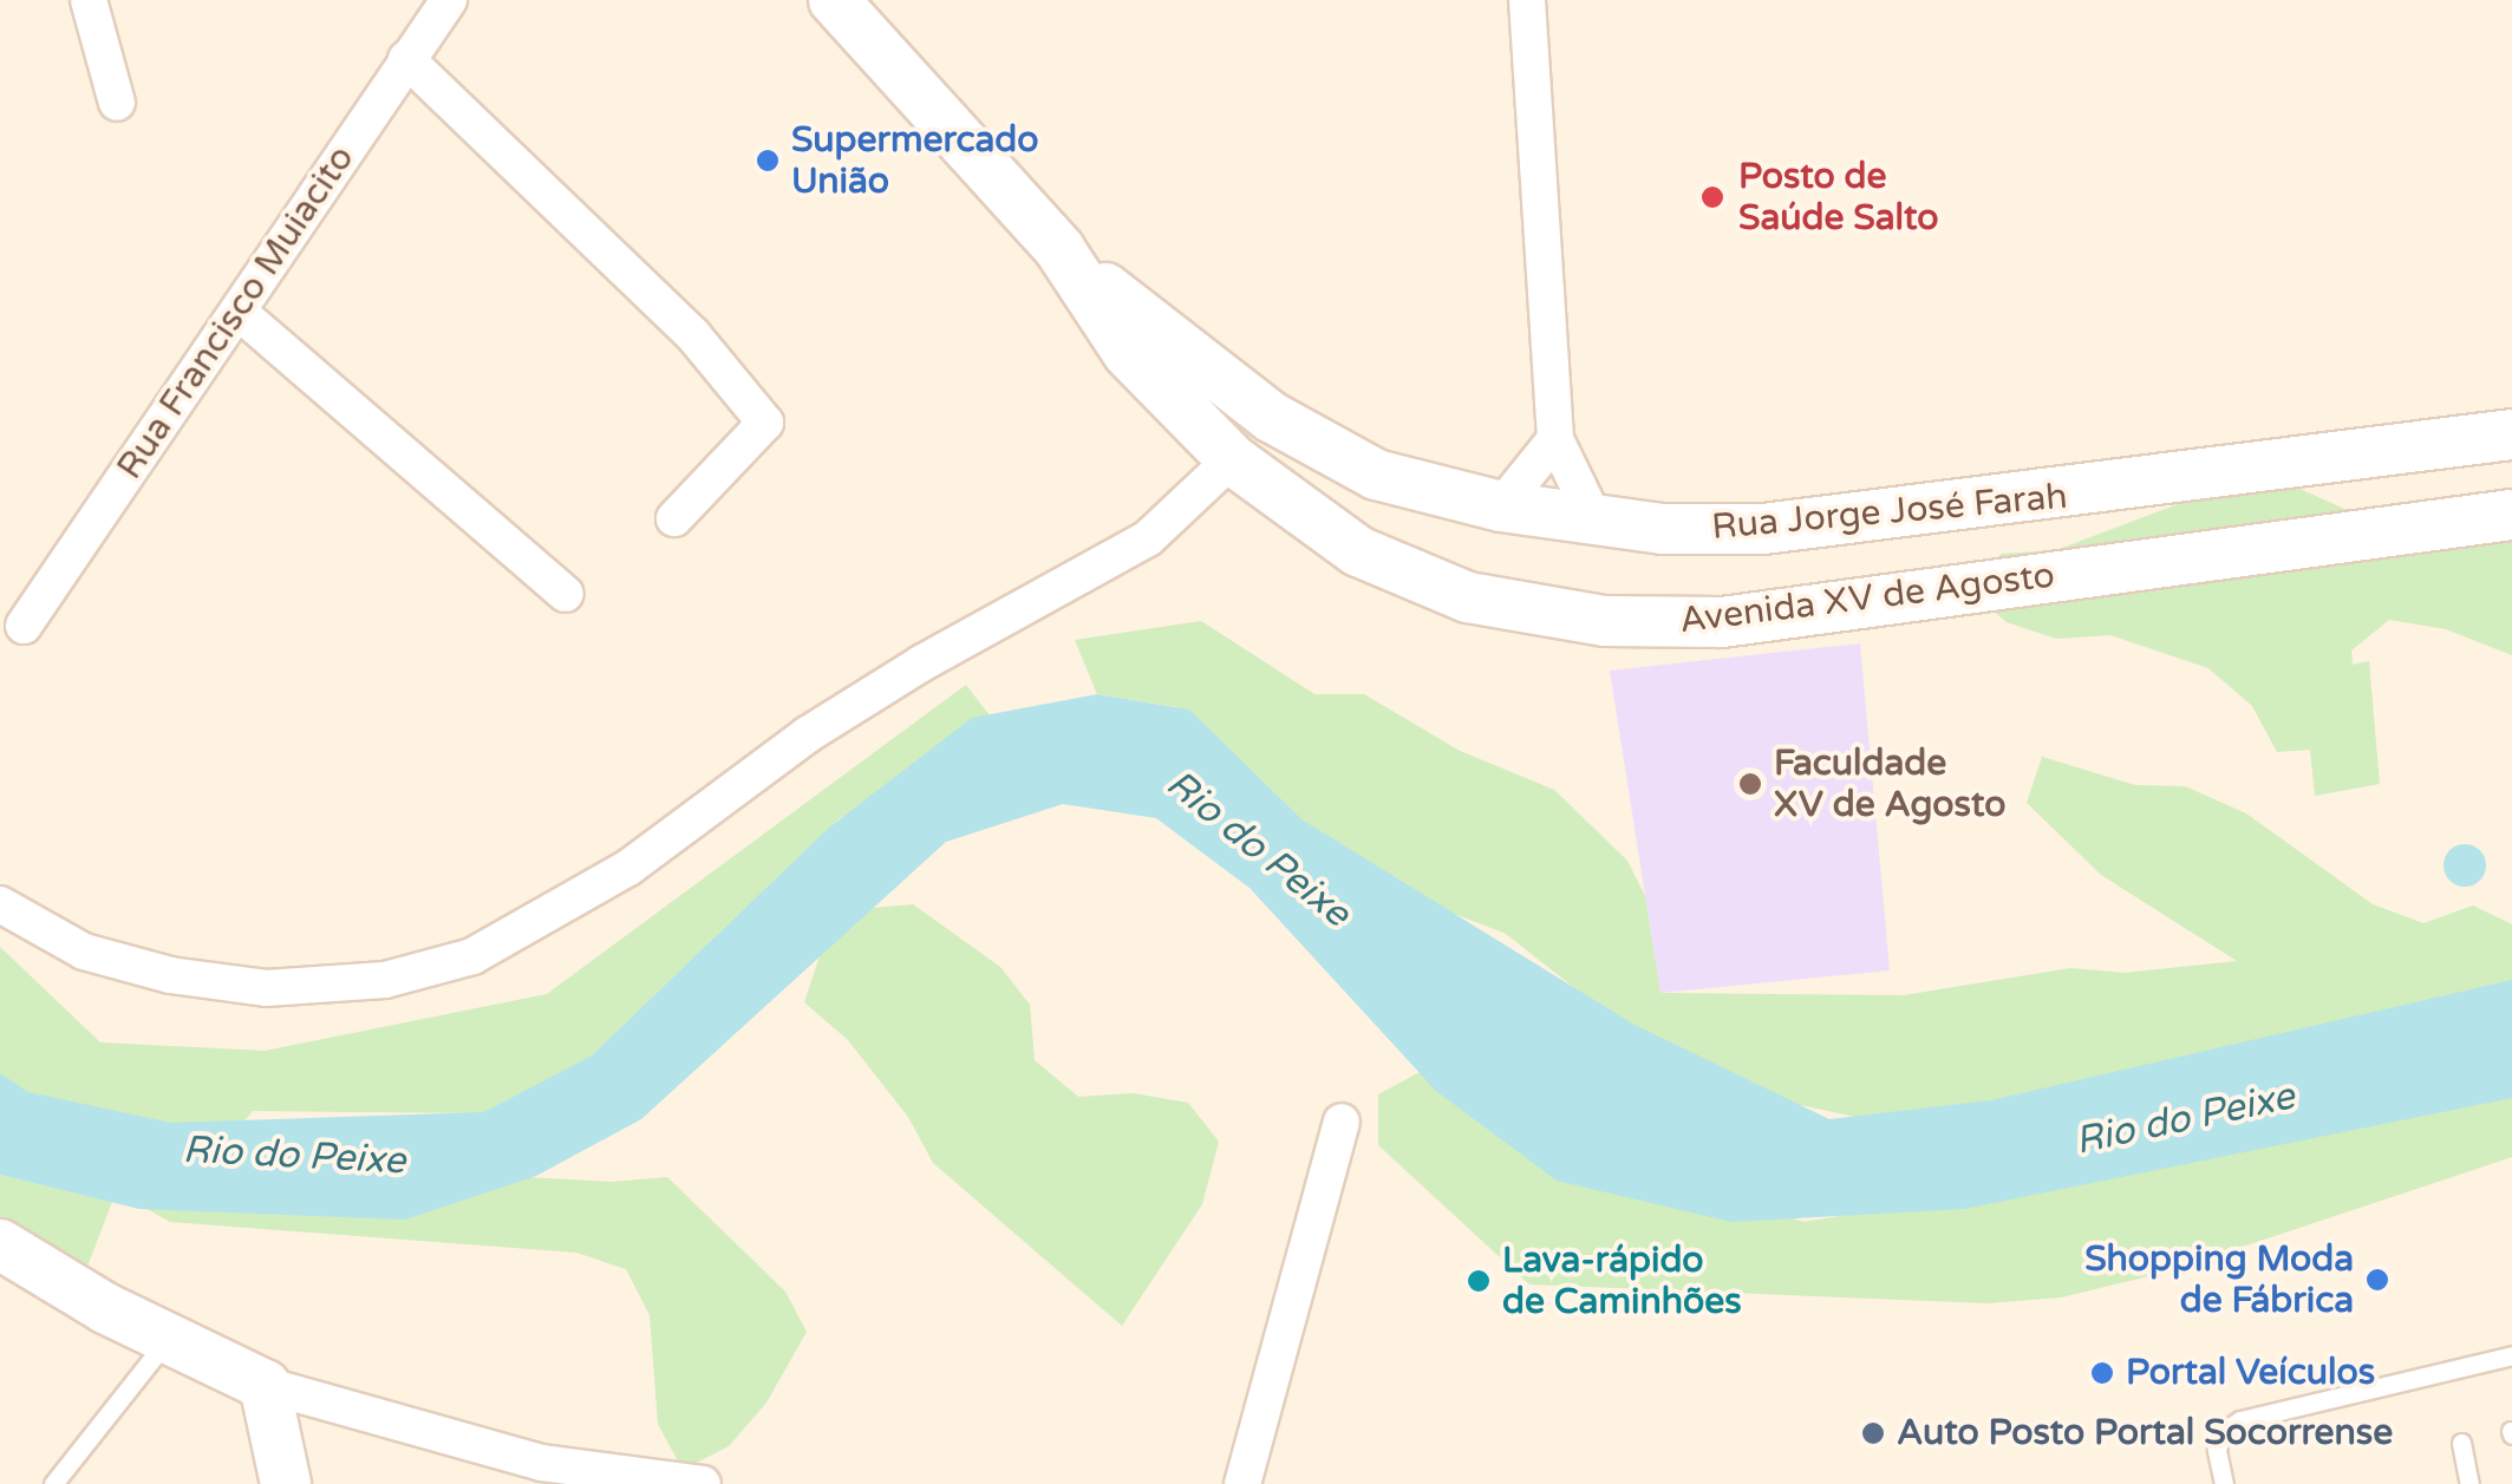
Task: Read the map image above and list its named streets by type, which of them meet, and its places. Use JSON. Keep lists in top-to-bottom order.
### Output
{
  "streets": {
    "street": ["Rua Francisco Muiacito", "Rua Jorge José Farah", "Avenida XV de Agosto"]
  },
  "crossings": [
    ["Rua Jorge José Farah", "Avenida XV de Agosto"]
  ],
  "water": ["Rio do Peixe"],
  "places": [
    "Supermercado União",
    "Posto de Saúde Salto",
    "Faculdade XV de Agosto",
    "Shopping Moda de Fábrica",
    "Lava-rápido de Caminhões",
    "Portal Veículos",
    "Auto Posto Portal Socorrense"
  ]
}
